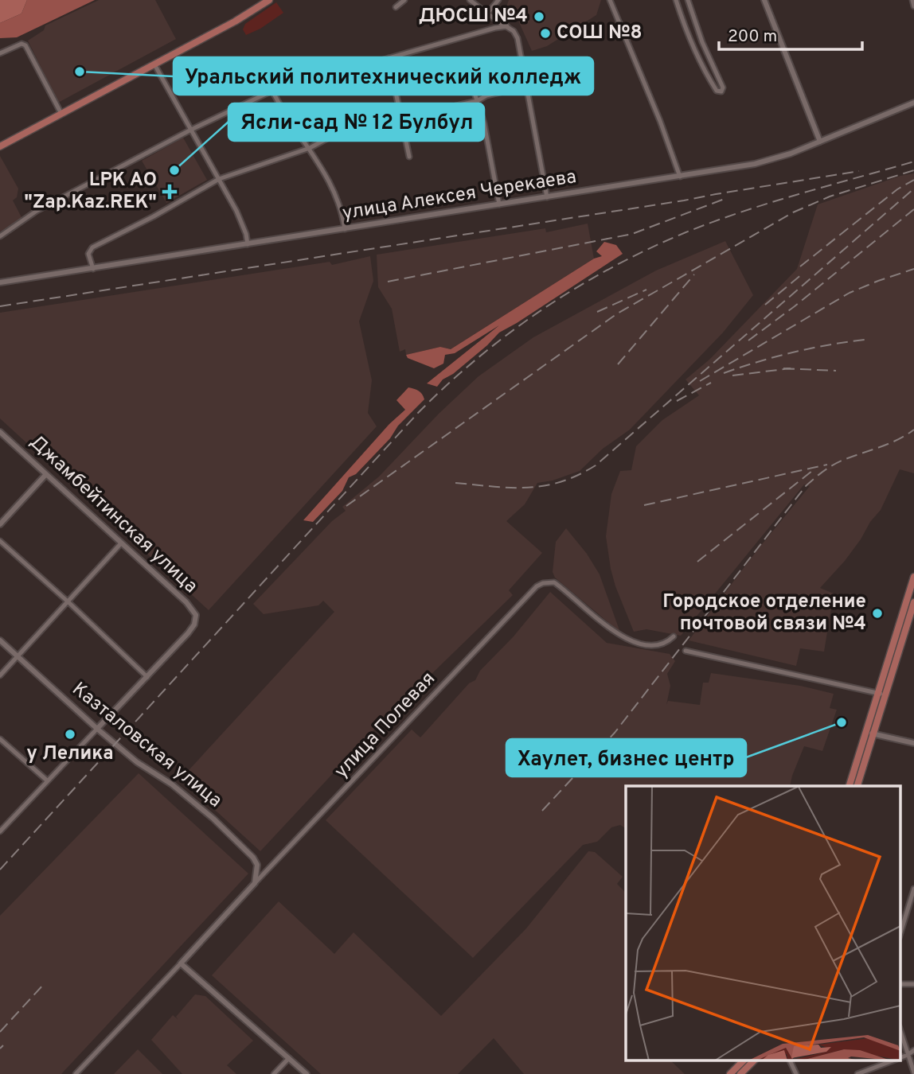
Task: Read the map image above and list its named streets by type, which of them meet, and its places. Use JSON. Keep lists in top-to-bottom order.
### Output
{
  "streets": {
    "street": [
      "улица Алексея Черекаева",
      "Джамбейтинская улица",
      "улица Полевая",
      "Казталовская улица"
    ]
  },
  "crossings": [
    ["улица Полевая", "Казталовская улица"]
  ],
  "places": {
    "other": [
      "ДЮСШ №4",
      "СОШ №8",
      "Уральский политехнический колледж",
      "Ясли-сад № 12 Булбул",
      "Городское отделение почтовой связи №4",
      "Хаулет, бизнес центр",
      "у Лелика"
    ],
    "health": ["LPK AO \"Zap.Kaz.REK\""]
  },
  "scale_bar": "200 m"
}
